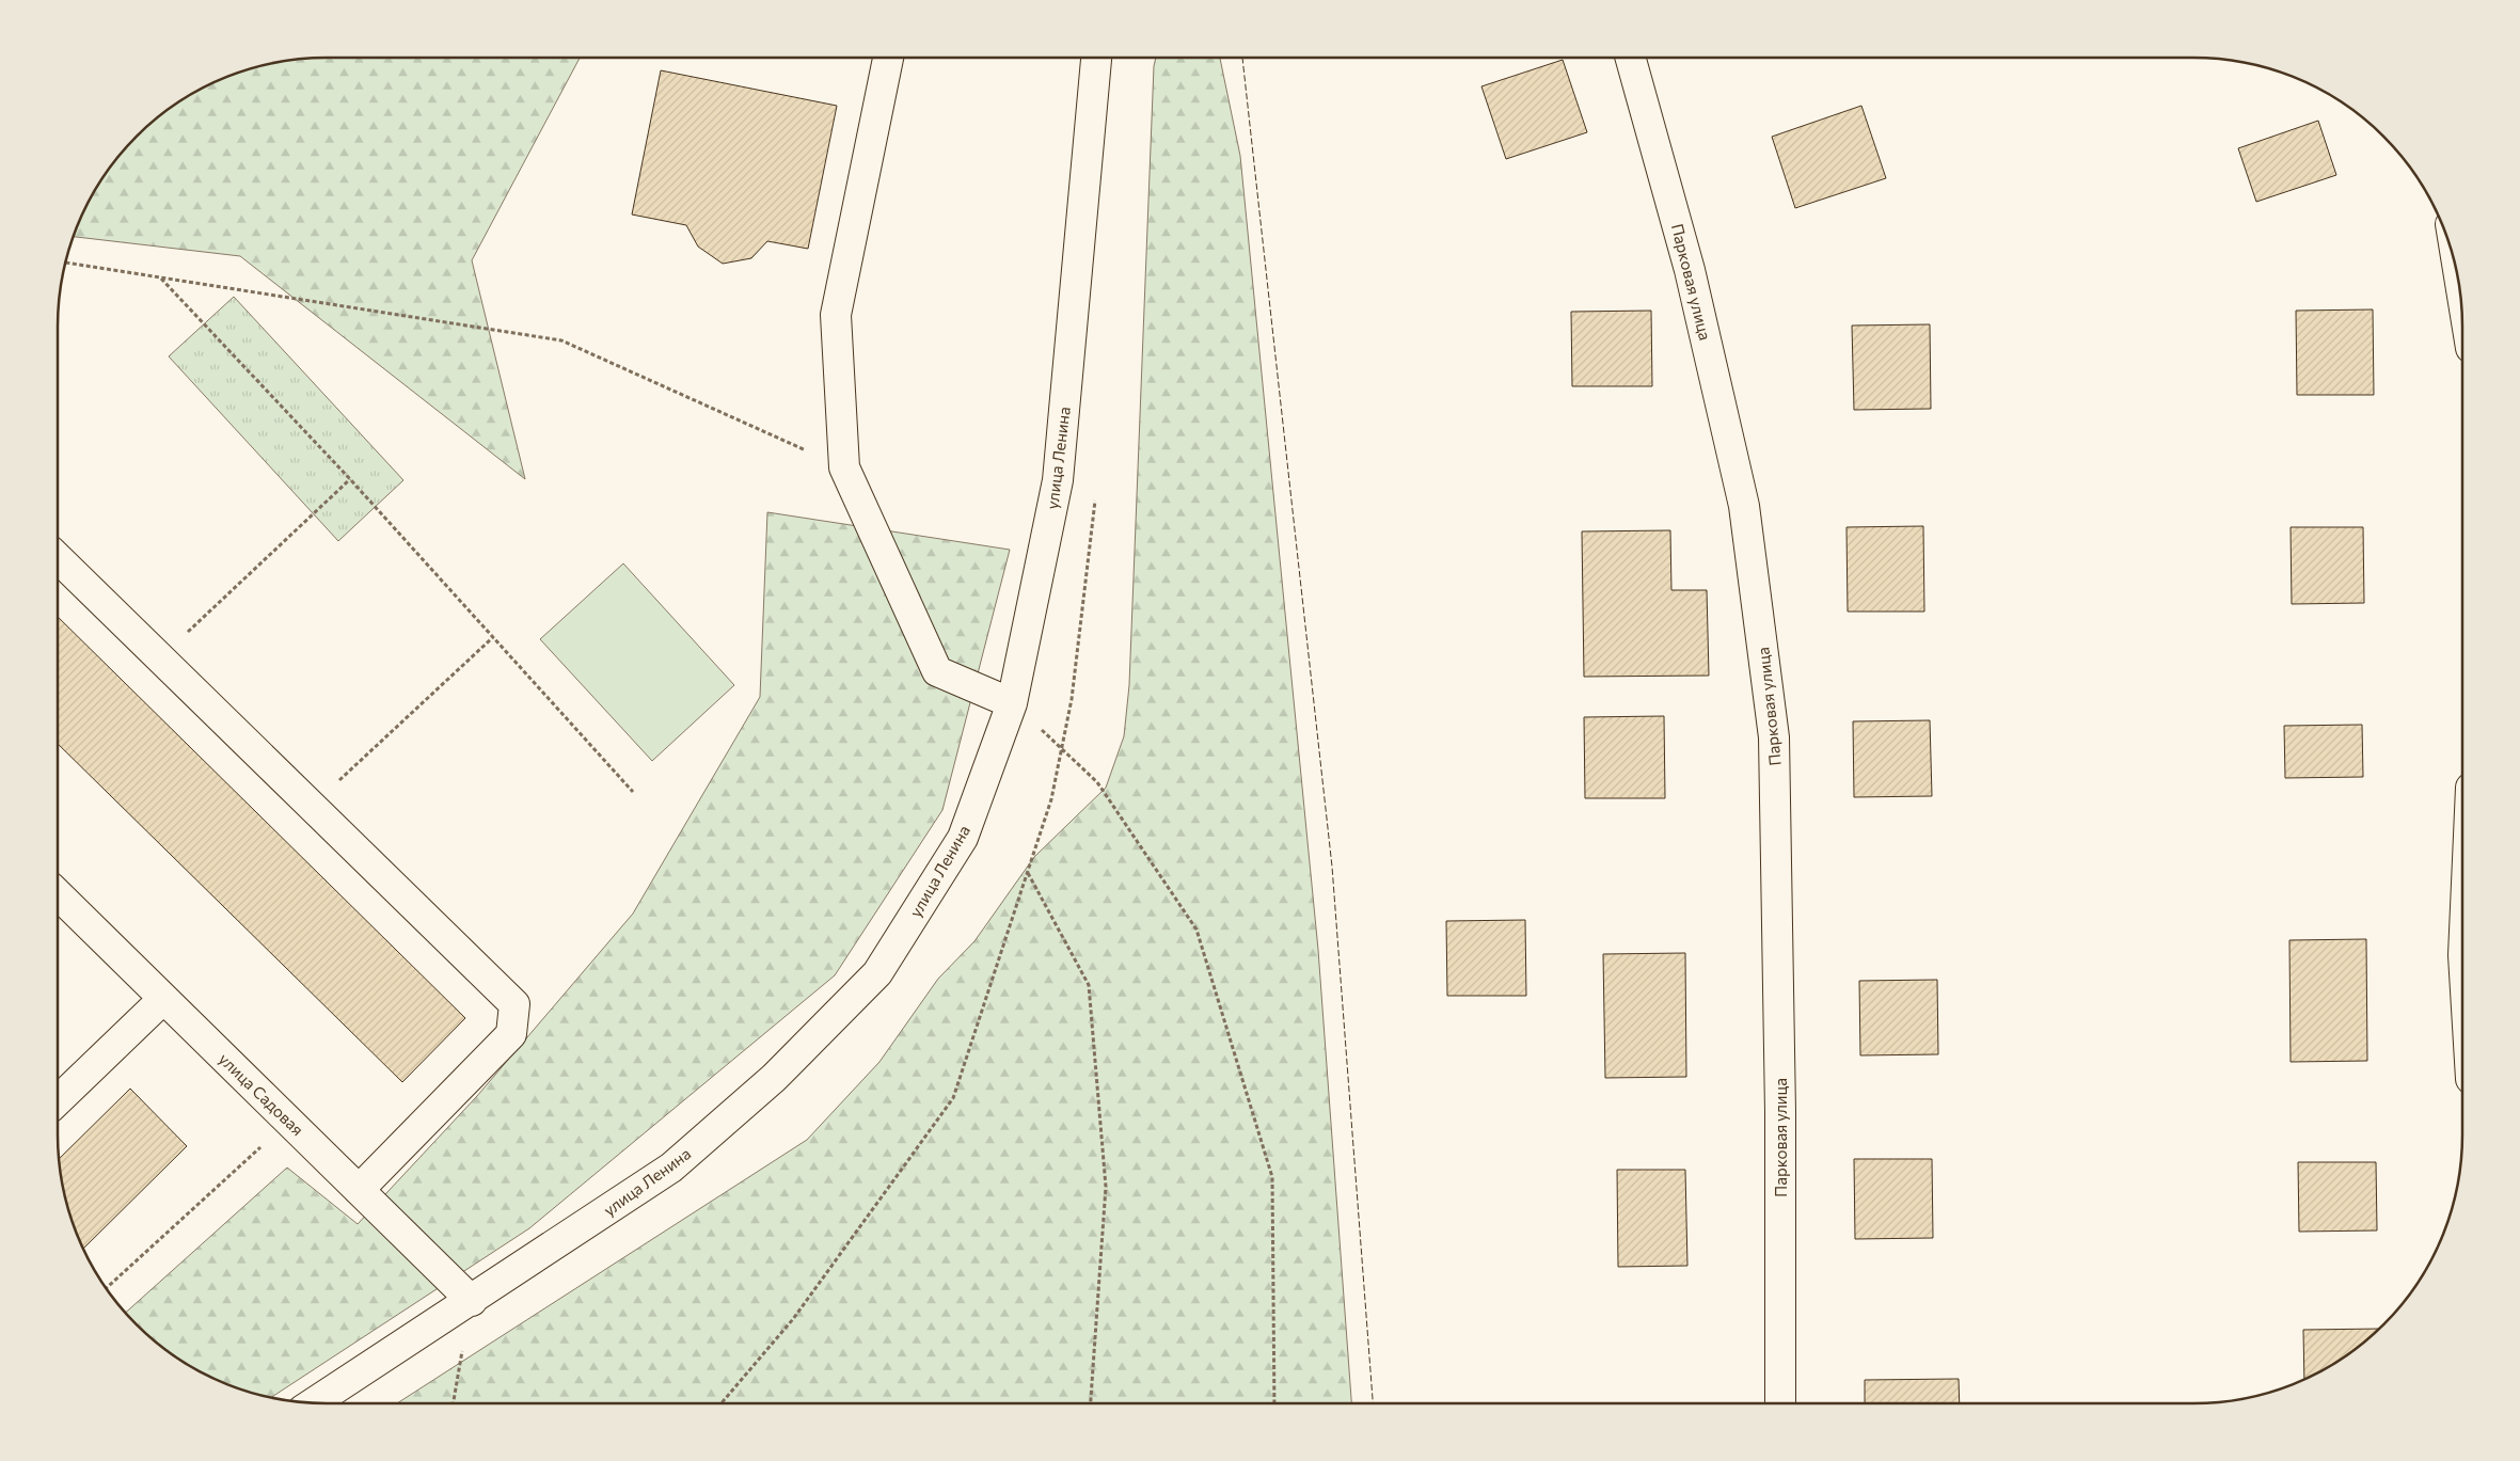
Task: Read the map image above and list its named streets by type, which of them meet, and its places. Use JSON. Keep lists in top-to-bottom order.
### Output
{
  "streets": {
    "street": ["Парковая улица", "улица Ленина", "улица Садовая"]
  },
  "crossings": [
    ["улица Ленина", "улица Садовая"]
  ]
}
